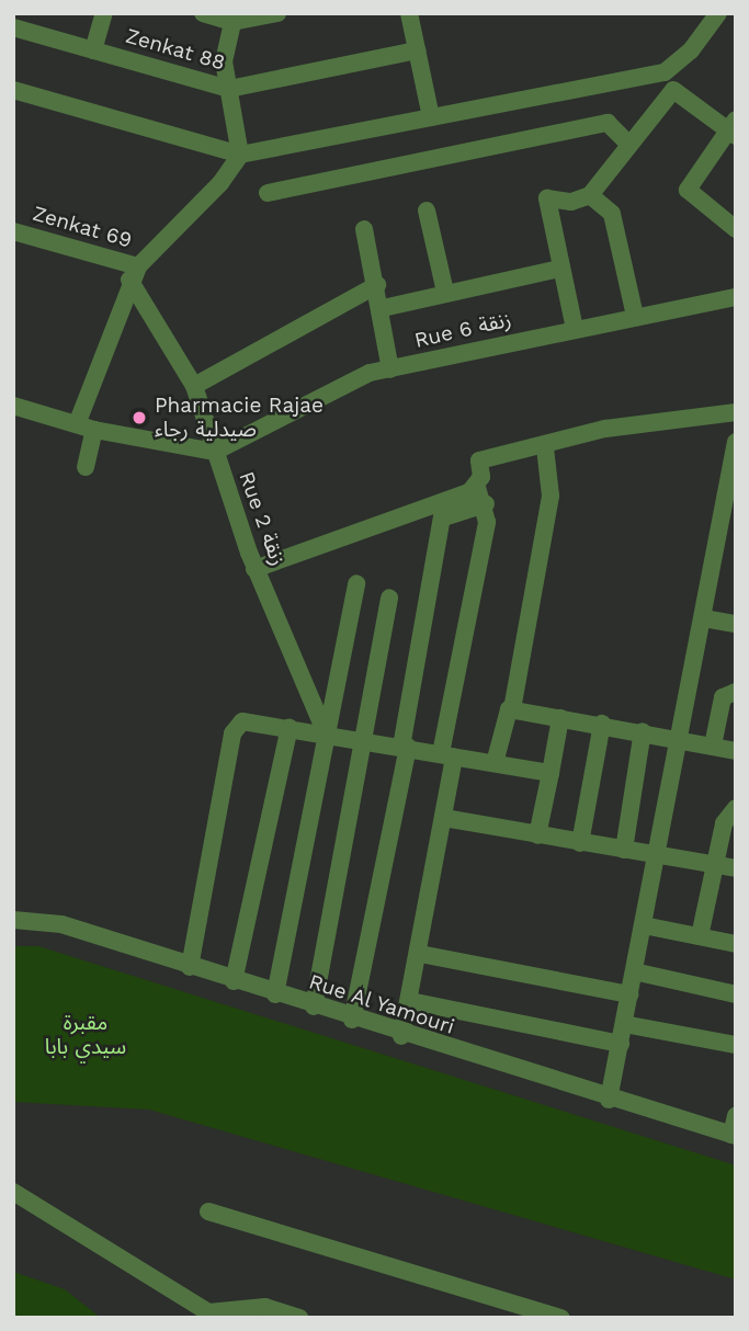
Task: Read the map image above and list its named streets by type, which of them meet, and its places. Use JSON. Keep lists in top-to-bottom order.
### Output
{
  "streets": {
    "street": [
      "Zenkat 88",
      "Zenkat 69",
      "Rue 6 زنقة",
      "Rue 2 زنقة",
      "Rue Al Yamouri"
    ]
  },
  "crossings": [
    ["Zenkat 69", "Rue 2 زنقة"],
    ["Rue 6 زنقة", "Rue 2 زنقة"]
  ],
  "parks": ["مقبرة سيدي بابا"],
  "places": ["Pharmacie Rajae صيدلية رجاء"]
}
